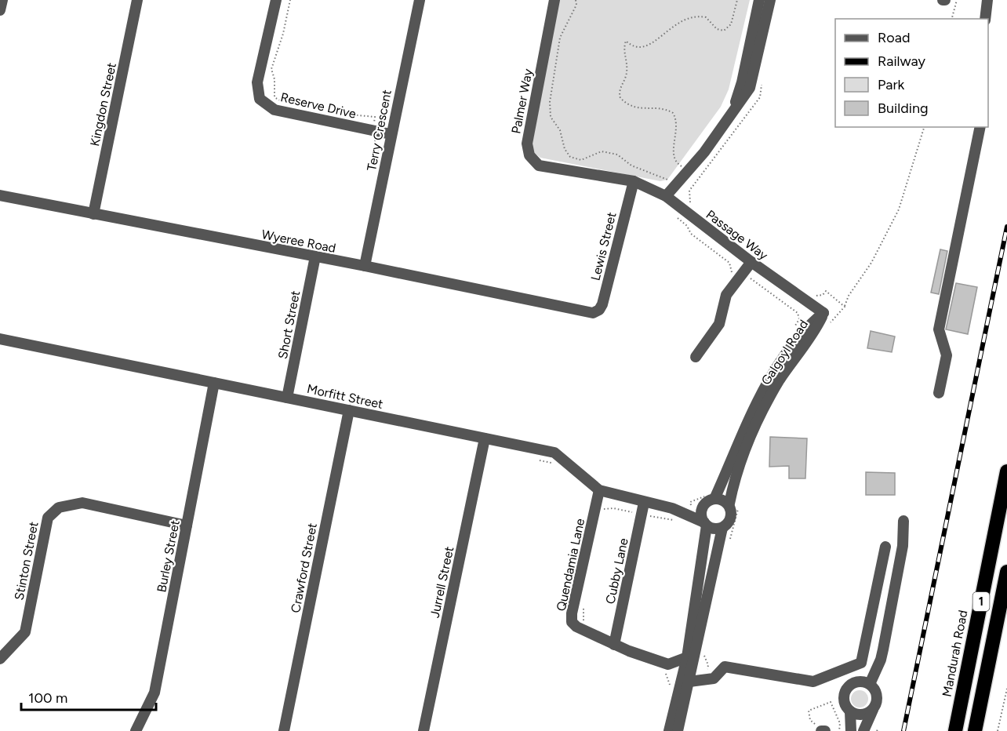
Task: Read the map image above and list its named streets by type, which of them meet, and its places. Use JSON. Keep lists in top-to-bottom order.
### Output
{
  "streets": {
    "highway": ["1", "Mandurah Road"],
    "street": [
      "Palmer Way",
      "Kingdon Street",
      "Reserve Drive",
      "Terry Crescent",
      "Passage Way",
      "Wyeree Road",
      "Lewis Street",
      "Short Street",
      "Galgoyl Road",
      "Morfitt Street",
      "Burley Street",
      "Stinton Street",
      "Quendamia Lane",
      "Crawford Street",
      "Cubby Lane",
      "Jurrell Street"
    ]
  },
  "crossings": [
    ["Palmer Way", "Passage Way"],
    ["Palmer Way", "Lewis Street"],
    ["Kingdon Street", "Wyeree Road"],
    ["Reserve Drive", "Terry Crescent"],
    ["Terry Crescent", "Wyeree Road"],
    ["Passage Way", "Lewis Street"],
    ["Passage Way", "Galgoyl Road"],
    ["Wyeree Road", "Lewis Street"],
    ["Wyeree Road", "Short Street"],
    ["Short Street", "Morfitt Street"],
    ["Galgoyl Road", "Morfitt Street"],
    ["Morfitt Street", "Burley Street"],
    ["Morfitt Street", "Quendamia Lane"],
    ["Morfitt Street", "Crawford Street"],
    ["Morfitt Street", "Cubby Lane"],
    ["Morfitt Street", "Jurrell Street"],
    ["Burley Street", "Stinton Street"],
    ["Quendamia Lane", "Cubby Lane"]
  ],
  "legend": [
    "Road",
    "Railway",
    "Park",
    "Building"
  ],
  "scale_bar": "100 m"
}
